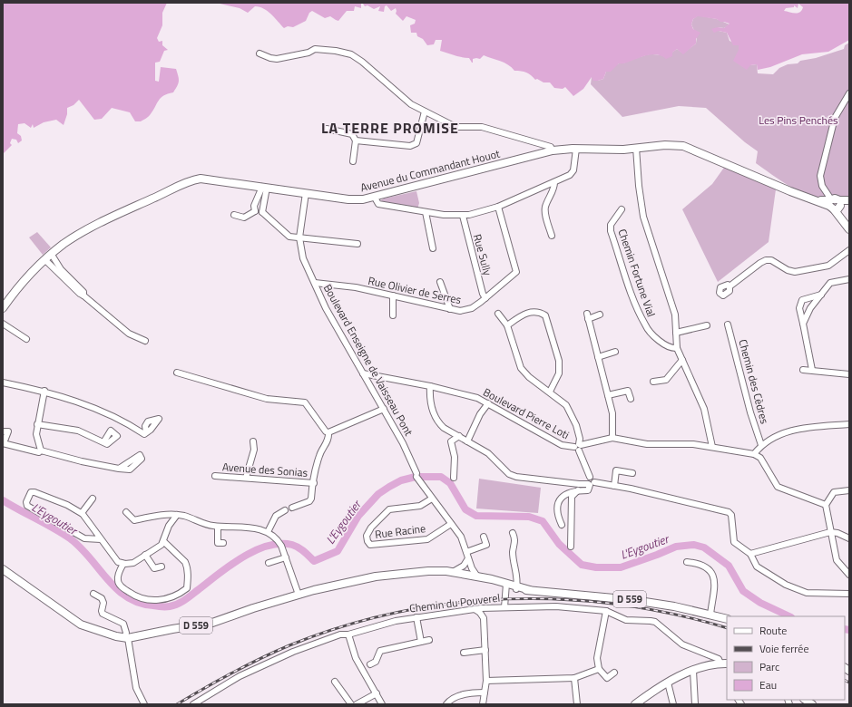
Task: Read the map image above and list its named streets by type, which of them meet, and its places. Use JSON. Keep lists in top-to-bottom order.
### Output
{
  "streets": {
    "main road": ["Avenue du Commandant Houot", "D 559"],
    "street": [
      "Rue Sully",
      "Chemin Fortune Vial",
      "Rue Olivier de Serres",
      "Boulevard Enseigne de Vaisseau Pont",
      "Chemin des Cèdres",
      "Boulevard Pierre Loti",
      "Avenue des Sonias",
      "Rue Racine",
      "Chemin du Pouverel"
    ]
  },
  "crossings": [
    ["Avenue du Commandant Houot", "Boulevard Enseigne de Vaisseau Pont"],
    ["Rue Sully", "Rue Olivier de Serres"],
    ["Rue Olivier de Serres", "Boulevard Enseigne de Vaisseau Pont"],
    ["Boulevard Enseigne de Vaisseau Pont", "Boulevard Pierre Loti"],
    ["Boulevard Enseigne de Vaisseau Pont", "Rue Racine"],
    ["Boulevard Enseigne de Vaisseau Pont", "D 559"]
  ],
  "districts": ["LA TERRE PROMISE"],
  "water": ["L'Eygoutier"],
  "parks": ["Les Pins Penchés"],
  "legend": [
    "Route",
    "Voie ferrée",
    "Parc",
    "Eau"
  ]
}
